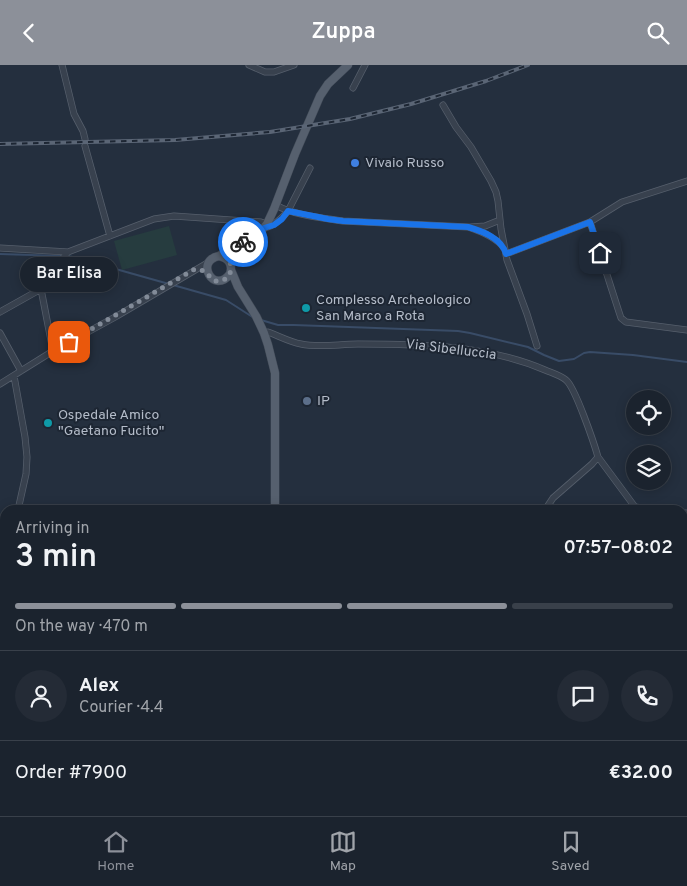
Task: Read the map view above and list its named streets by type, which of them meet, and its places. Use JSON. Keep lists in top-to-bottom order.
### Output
{
  "streets": {
    "street": ["Via Sibelluccia"]
  },
  "places": [
    "Vivaio Russo",
    "Complesso Archeologico San Marco a Rota",
    "Bar Elisa",
    "IP",
    "Ospedale Amico \"Gaetano Fucito\""
  ],
  "page": {
    "header": "Zuppa",
    "bubble": "Bar Elisa",
    "heading": ["3 min", "Arriving in", "07:57–08:02"],
    "panel": [
      "Alex",
      "Courier · 4.4",
      "Order #7900",
      "€32.00"
    ],
    "bar": "On the way · 470 m",
    "tabs": ["Home", "Map", "Saved"]
  }
}
